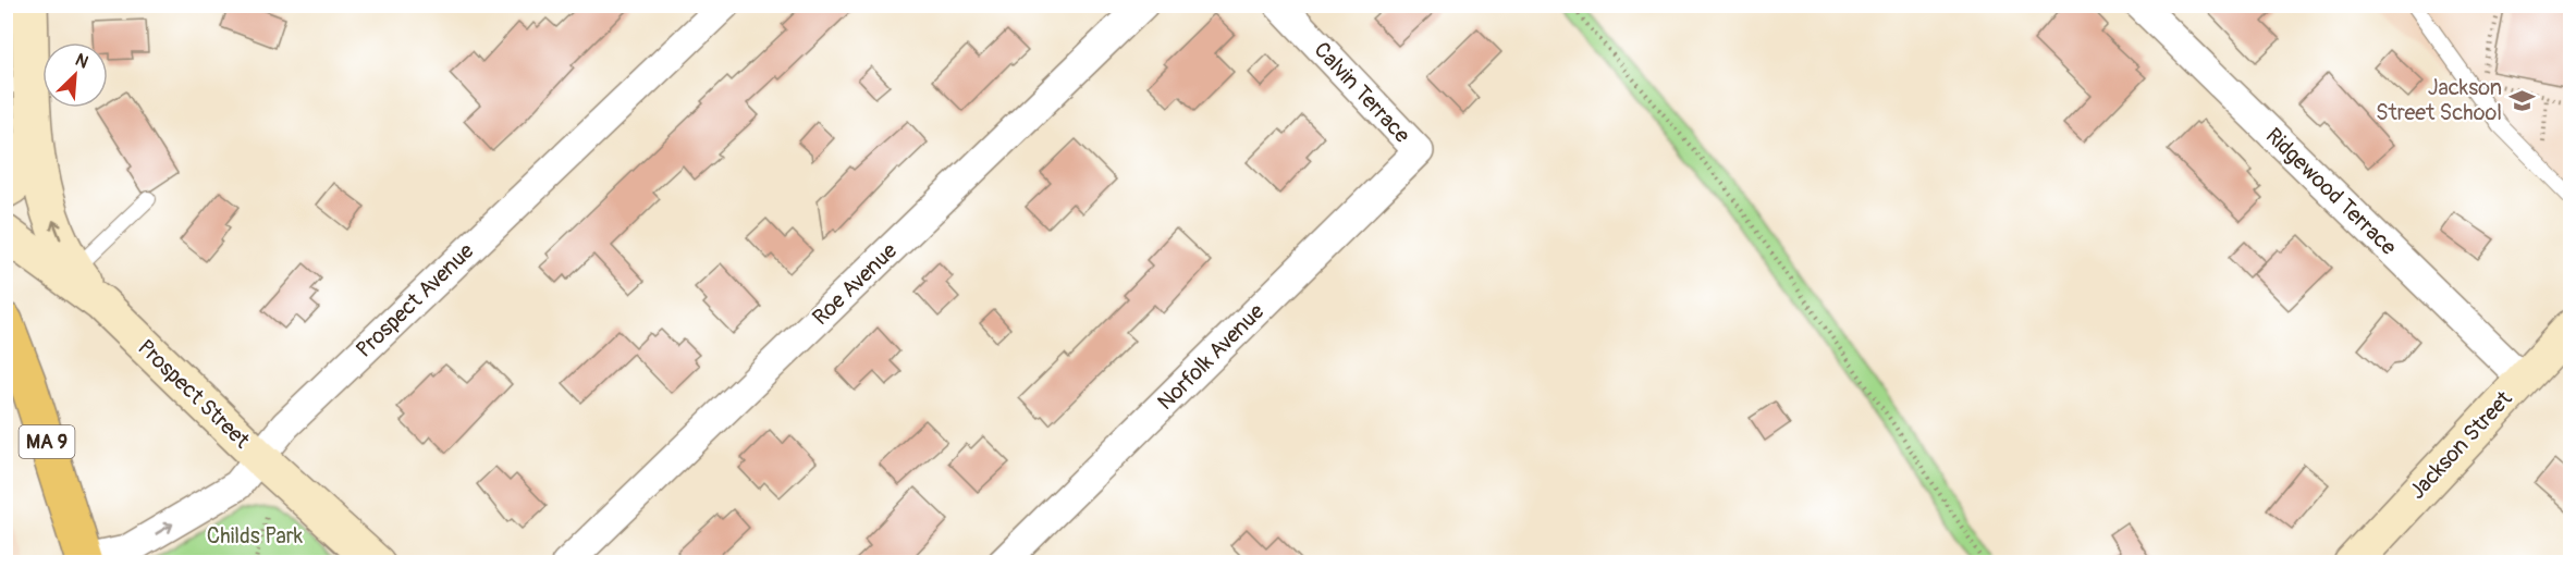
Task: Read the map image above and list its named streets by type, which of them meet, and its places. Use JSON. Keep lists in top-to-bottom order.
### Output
{
  "streets": {
    "highway": ["MA 9"],
    "main road": ["Prospect Street", "Jackson Street"],
    "street": [
      "Calvin Terrace",
      "Ridgewood Terrace",
      "Roe Avenue",
      "Prospect Avenue",
      "Norfolk Avenue"
    ]
  },
  "crossings": [
    ["Calvin Terrace", "Norfolk Avenue"],
    ["Ridgewood Terrace", "Jackson Street"],
    ["Prospect Avenue", "Prospect Street"],
    ["Prospect Avenue", "MA 9"]
  ],
  "parks": ["Childs Park"],
  "places": {
    "school or university": ["Jackson Street School"]
  },
  "north": "top right"
}
